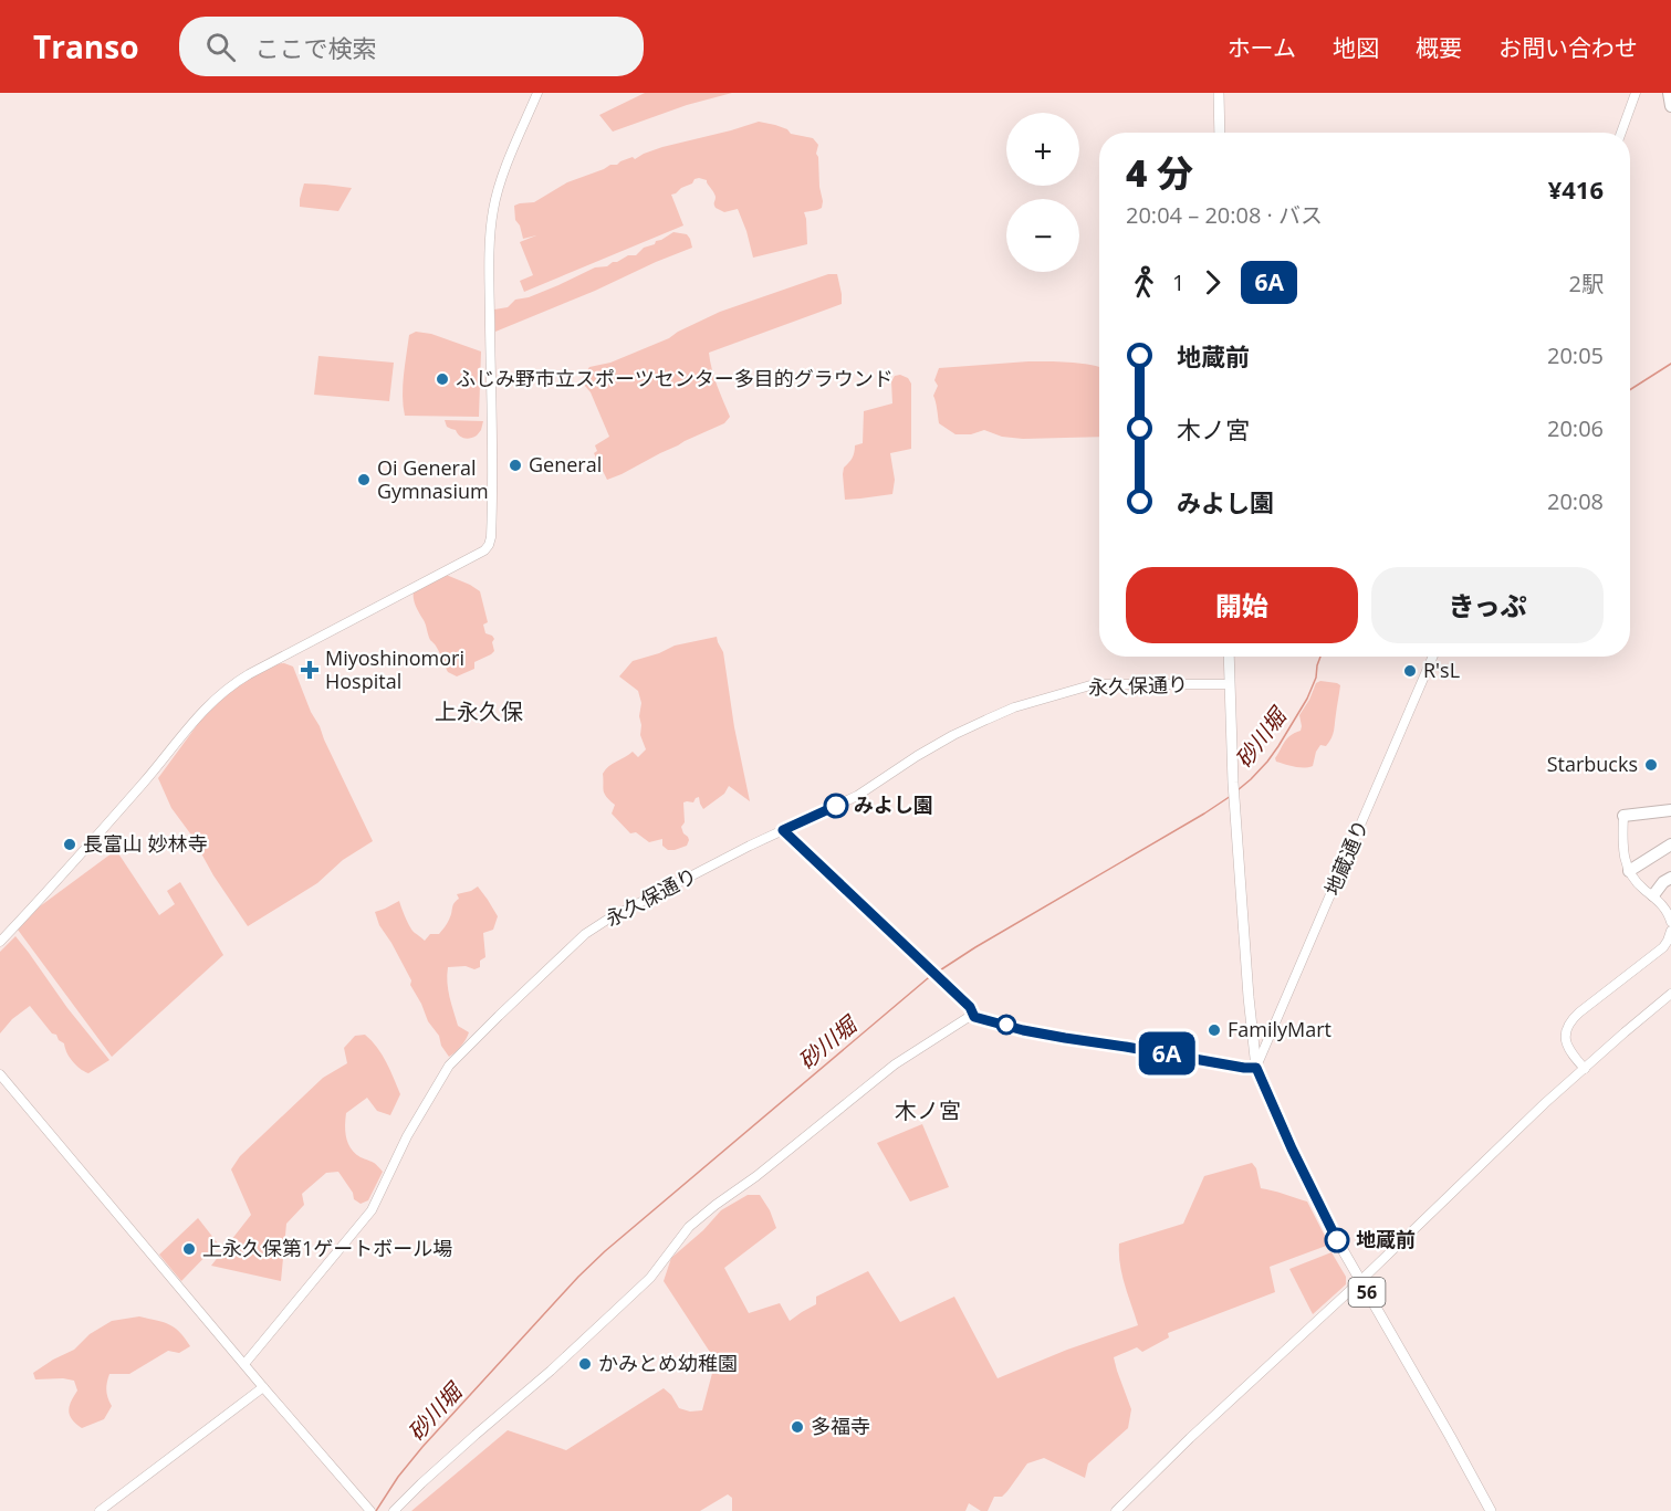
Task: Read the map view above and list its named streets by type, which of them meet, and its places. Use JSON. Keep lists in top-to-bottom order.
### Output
{
  "streets": {
    "main road": ["56"],
    "street": ["永久保通り", "地蔵通り"]
  },
  "crossings": [
    ["永久保通り", "56"],
    ["地蔵通り", "56"]
  ],
  "districts": ["上永久保", "木ノ宮"],
  "water": ["砂川堀"],
  "places": {
    "other": [
      "ふじみ野市⽴スポーツセンター多⽬的グラウンド",
      "General",
      "Oi General Gymnasium",
      "R'sL",
      "Starbucks",
      "みよし園",
      "長富山 妙林寺",
      "FamilyMart",
      "地蔵前",
      "上永久保第1ゲートボール場",
      "かみとめ幼稚園",
      "多福寺"
    ],
    "health": ["Miyoshinomori Hospital"]
  },
  "lines": ["bus line 6A"],
  "page": {
    "header": "Transo",
    "search": "ここで検索",
    "nav": [
      "ホーム",
      "地図",
      "概要",
      "お問い合わせ"
    ],
    "on_map": "6A",
    "map_buttons": ["+", "−"],
    "heading": ["4 分", "20:04 – 20:08 · バス", "¥416"],
    "legs": ["1", "6A", "2駅"],
    "list": [
      {
        "name": "地蔵前",
        "value": "20:05"
      },
      {
        "name": "木ノ宮",
        "value": "20:06"
      },
      {
        "name": "みよし園",
        "value": "20:08"
      }
    ],
    "buttons": ["開始", "きっぷ"]
  }
}
